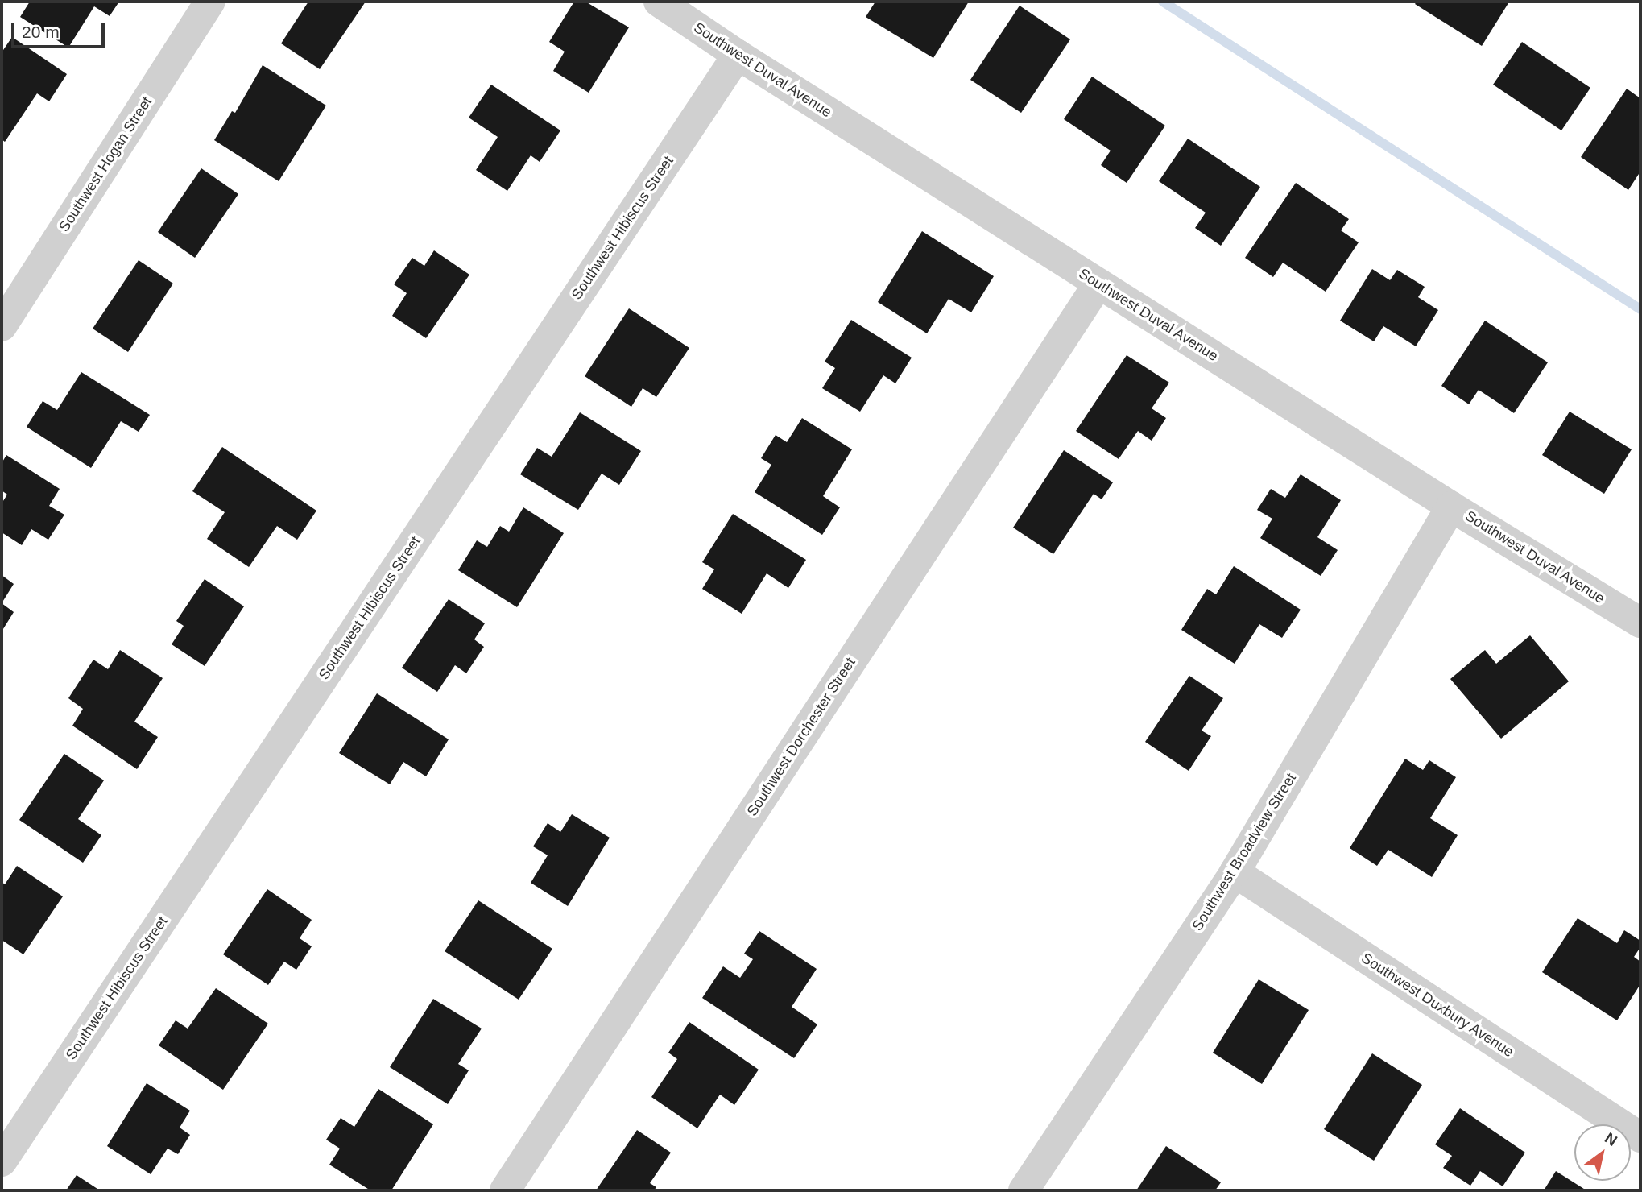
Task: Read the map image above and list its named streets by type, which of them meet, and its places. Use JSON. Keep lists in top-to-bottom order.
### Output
{
  "streets": {
    "street": [
      "Southwest Duval Avenue",
      "Southwest Hogan Street",
      "Southwest Hibiscus Street",
      "Southwest Dorchester Street",
      "Southwest Broadview Street",
      "Southwest Duxbury Avenue"
    ]
  },
  "crossings": [
    ["Southwest Duval Avenue", "Southwest Hibiscus Street"],
    ["Southwest Duval Avenue", "Southwest Dorchester Street"],
    ["Southwest Duval Avenue", "Southwest Broadview Street"],
    ["Southwest Broadview Street", "Southwest Duxbury Avenue"]
  ],
  "scale_bar": "20 m",
  "north": "top right"
}
